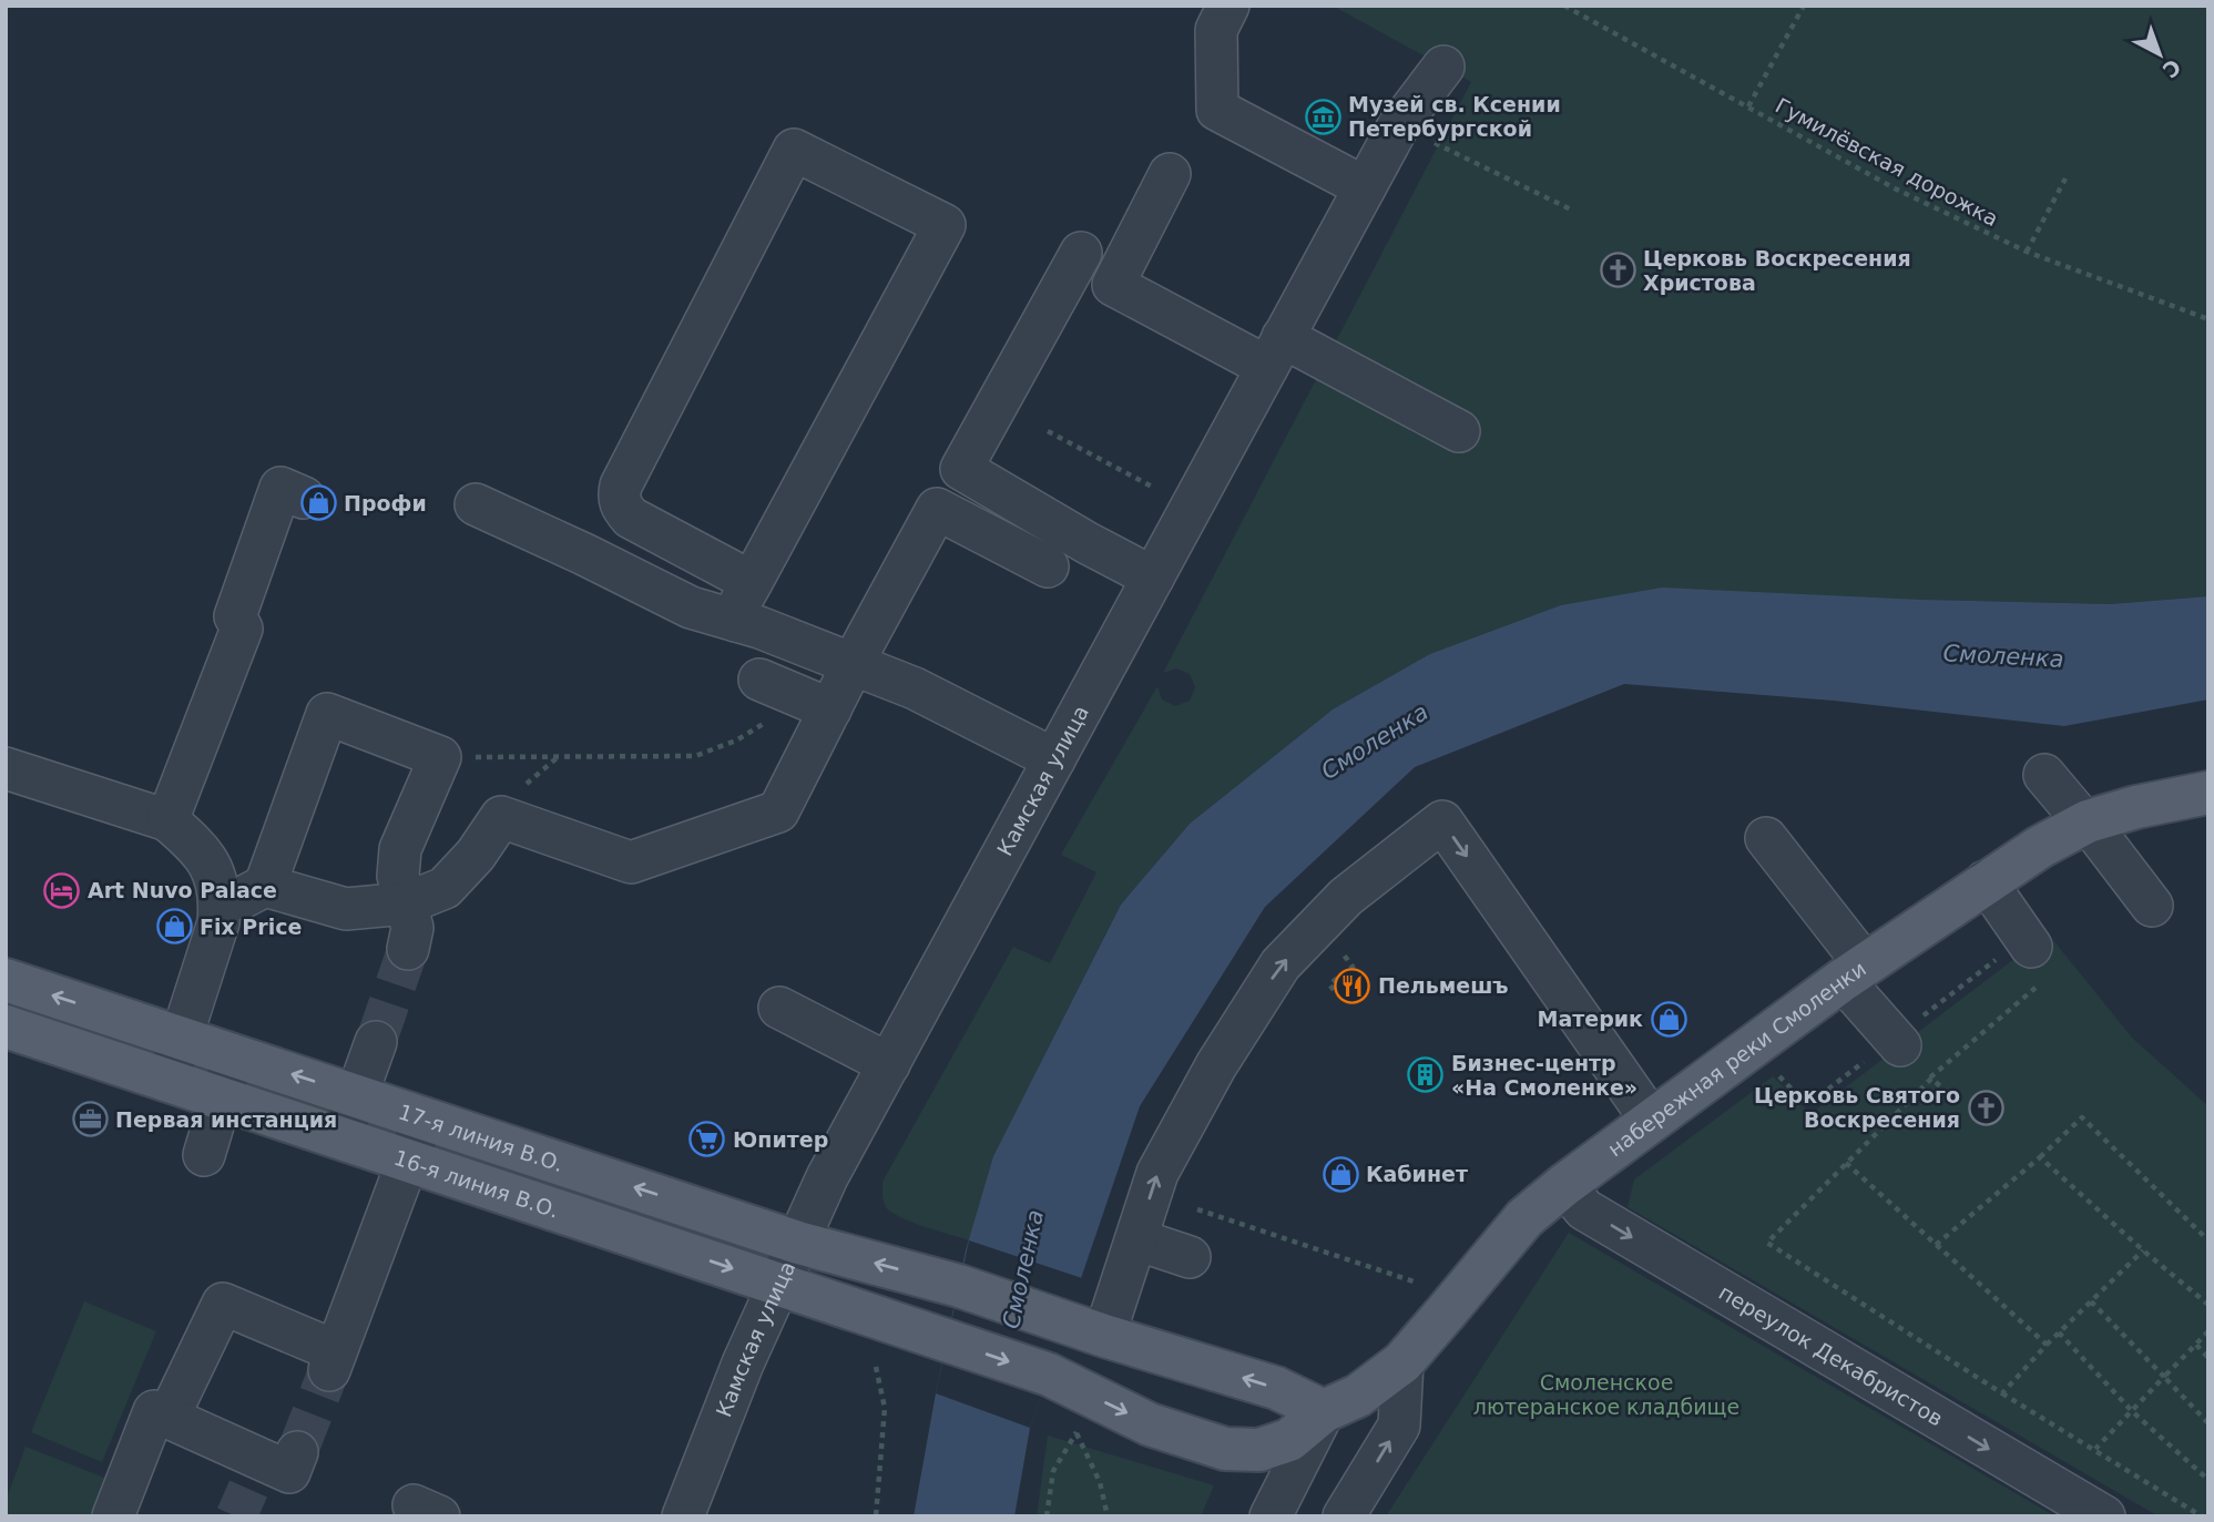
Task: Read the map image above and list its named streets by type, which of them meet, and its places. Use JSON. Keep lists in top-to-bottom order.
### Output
{
  "streets": {
    "main road": ["набережная реки Смоленки", "17-я линия В.О.", "16-я линия В.О."],
    "street": ["Камская улица", "переулок Декабристов"],
    "path": ["Гумилёвская дорожка"]
  },
  "crossings": [
    ["Камская улица", "17-я линия В.О."],
    ["Камская улица", "16-я линия В.О."],
    ["набережная реки Смоленки", "16-я линия В.О."],
    ["набережная реки Смоленки", "переулок Декабристов"]
  ],
  "one_way": ["17-я линия В.О.", "16-я линия В.О.", "переулок Декабристов"],
  "water": ["Смоленка"],
  "parks": ["Смоленское лютеранское кладбище"],
  "places": {
    "museum": ["Музей св. Ксении Петербургской"],
    "church": ["Церковь Воскресения Христова", "Церковь Святого Воскресения"],
    "shop": [
      "Профи",
      "Fix Price",
      "Материк",
      "Кабинет"
    ],
    "hotel": ["Art Nuvo Palace"],
    "restaurant": ["Пельмешъ"],
    "building": ["Бизнес-центр «На Смоленке»"],
    "office": ["Первая инстанция"],
    "supermarket": ["Юпитер"]
  },
  "north": "bottom right"
}
